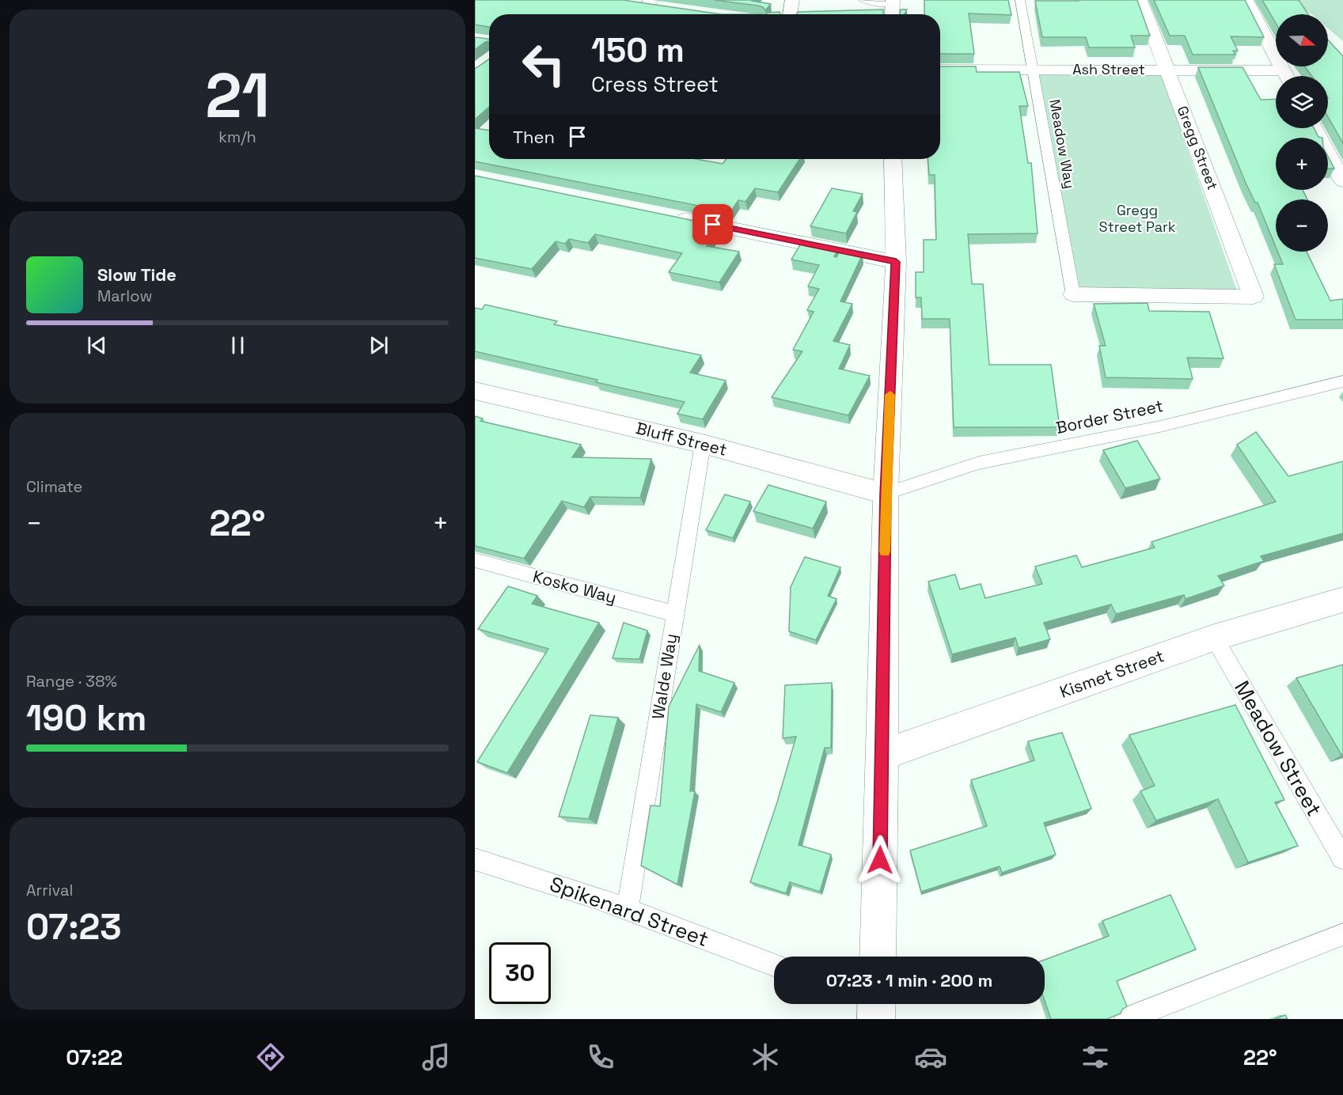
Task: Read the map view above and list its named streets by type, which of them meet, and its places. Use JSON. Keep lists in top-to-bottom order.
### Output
{
  "streets": {
    "street": [
      "Ash Street",
      "Gregg Street",
      "Bluff Street",
      "Kismet Street"
    ],
    "lane": [
      "Meadow Way",
      "Border Street",
      "Kosko Way",
      "Walde Way",
      "Meadow Street",
      "Spikenard Street"
    ]
  },
  "crossings": [
    ["Ash Street", "Meadow Way"],
    ["Ash Street", "Gregg Street"],
    ["Meadow Way", "Gregg Street"],
    ["Border Street", "Bluff Street"],
    ["Bluff Street", "Walde Way"],
    ["Kosko Way", "Walde Way"],
    ["Kismet Street", "Meadow Street"],
    ["Walde Way", "Spikenard Street"]
  ],
  "parks": ["Gregg Street Park"],
  "north": "right",
  "page": {
    "tile": [
      ["21", "km/h"],
      "Climate",
      ["Range · 38%", "190 km"],
      ["Arrival", "07:23"]
    ],
    "map_buttons": ["+", "−"],
    "turn": ["150 m", "Cress Street"],
    "then": "Then",
    "song": ["Slow Tide", "Marlow"],
    "heat": ["−", "22°", "+"],
    "limit": "30",
    "trip": "07:23 · 1 min · 200 m",
    "tabs": ["07:22", "22°"]
  }
}
